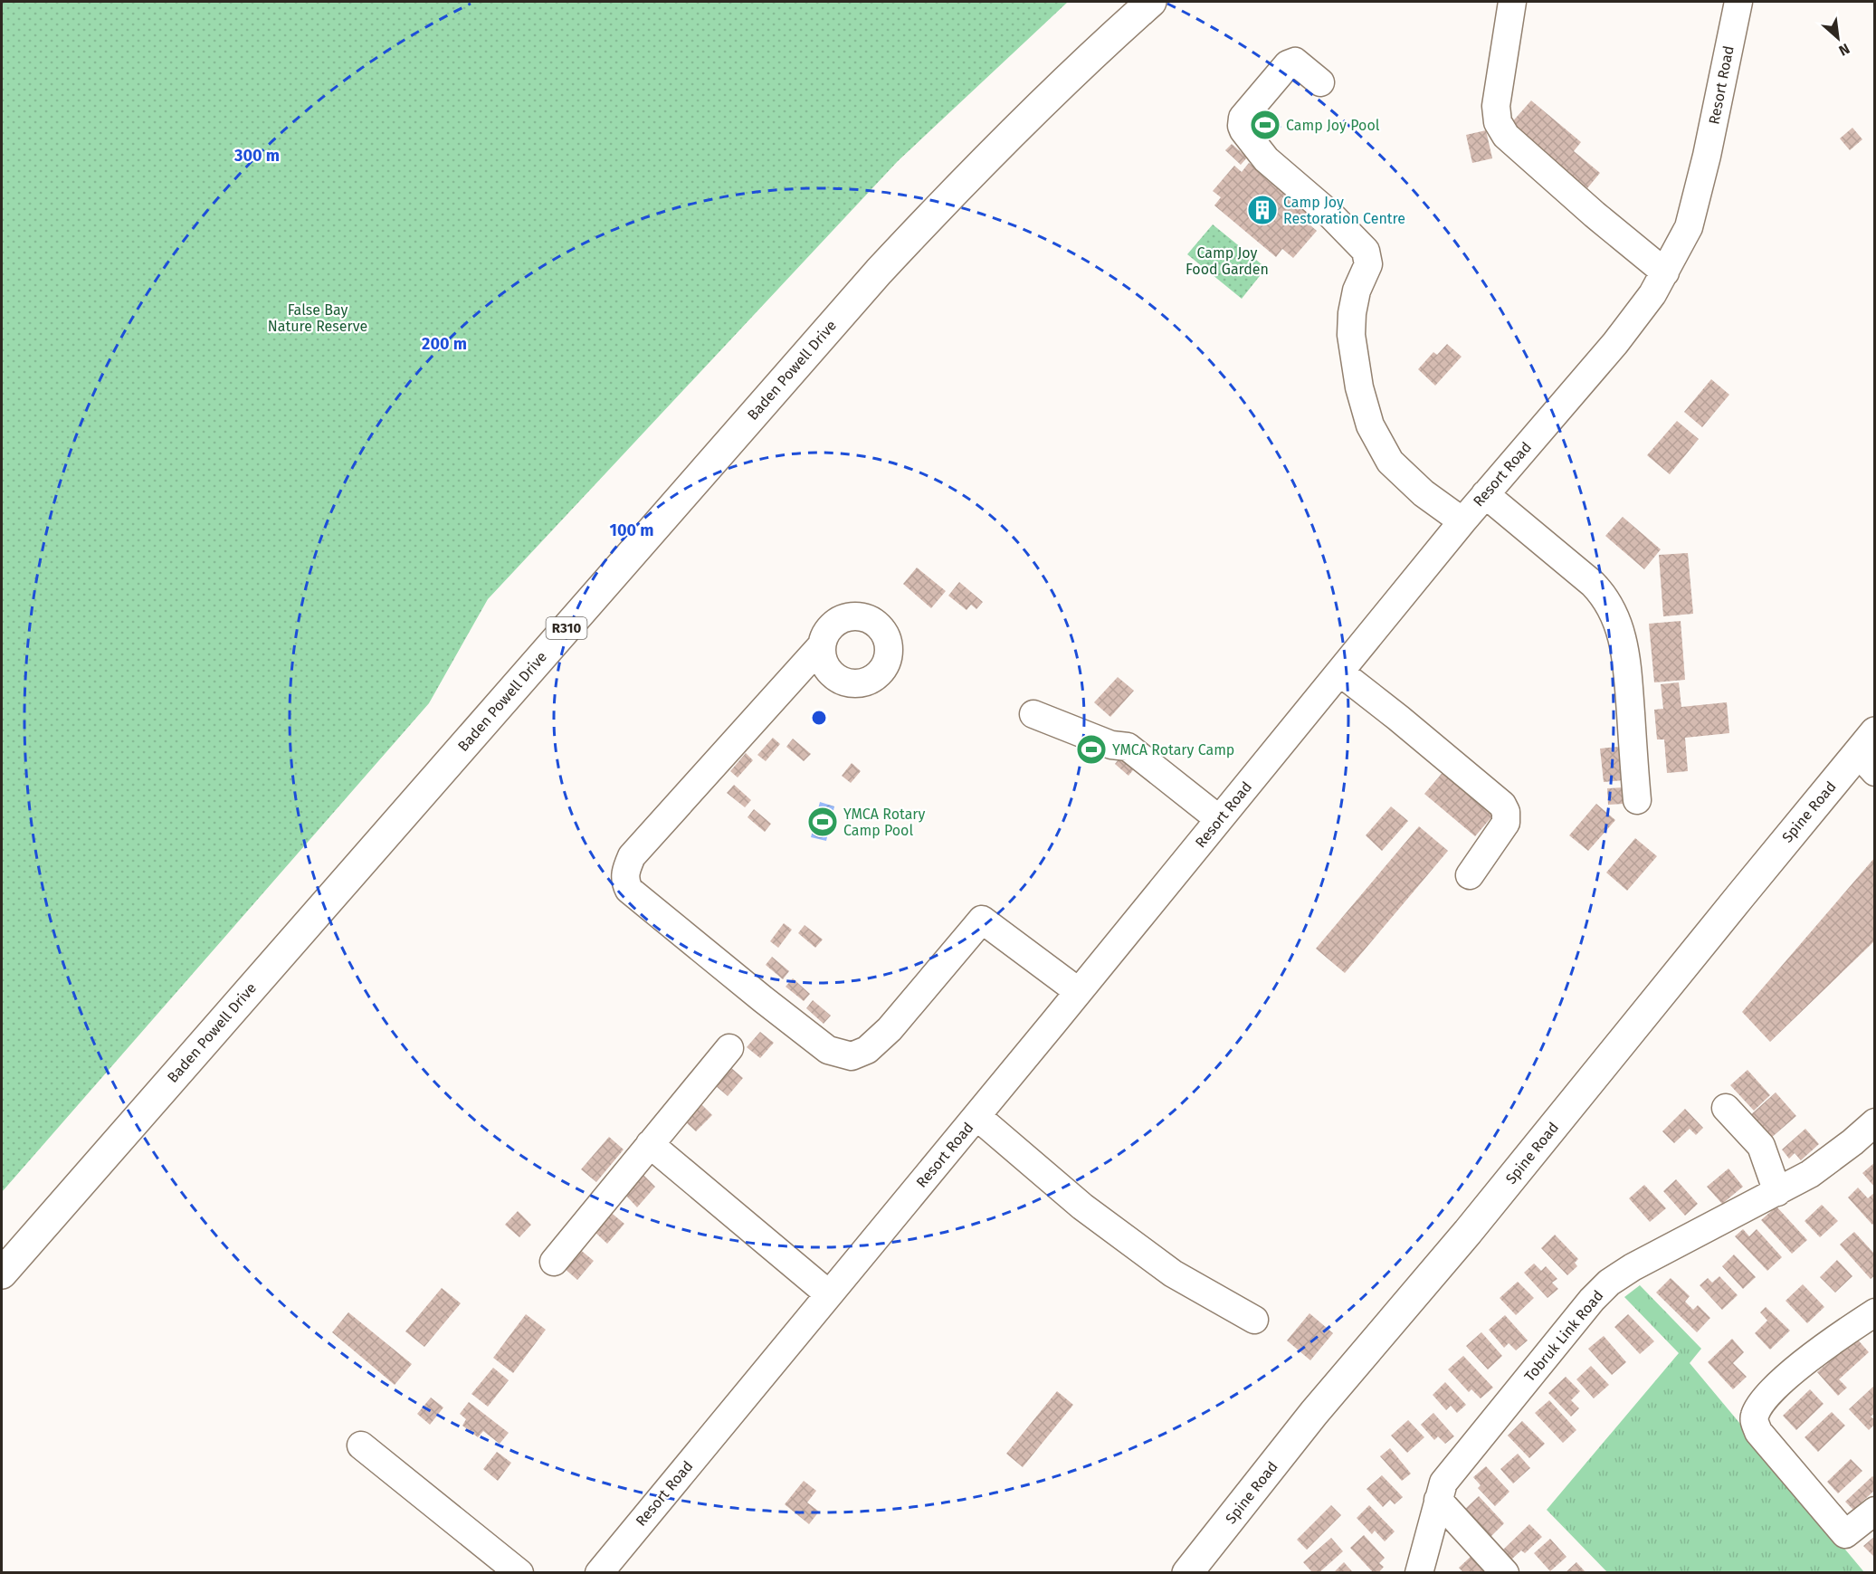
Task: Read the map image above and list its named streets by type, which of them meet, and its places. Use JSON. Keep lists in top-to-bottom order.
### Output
{
  "streets": {
    "main road": ["Baden Powell Drive", "R310", "Spine Road"],
    "street": ["Resort Road", "Tobruk Link Road"]
  },
  "parks": ["Camp Joy Food Garden", "False Bay Nature Reserve"],
  "places": {
    "sports": ["Camp Joy Pool", "YMCA Rotary Camp", "YMCA Rotary Camp Pool"],
    "building": ["Camp Joy Restoration Centre"]
  },
  "north": "bottom right",
  "rings": ["300 m", "200 m", "100 m"]
}
